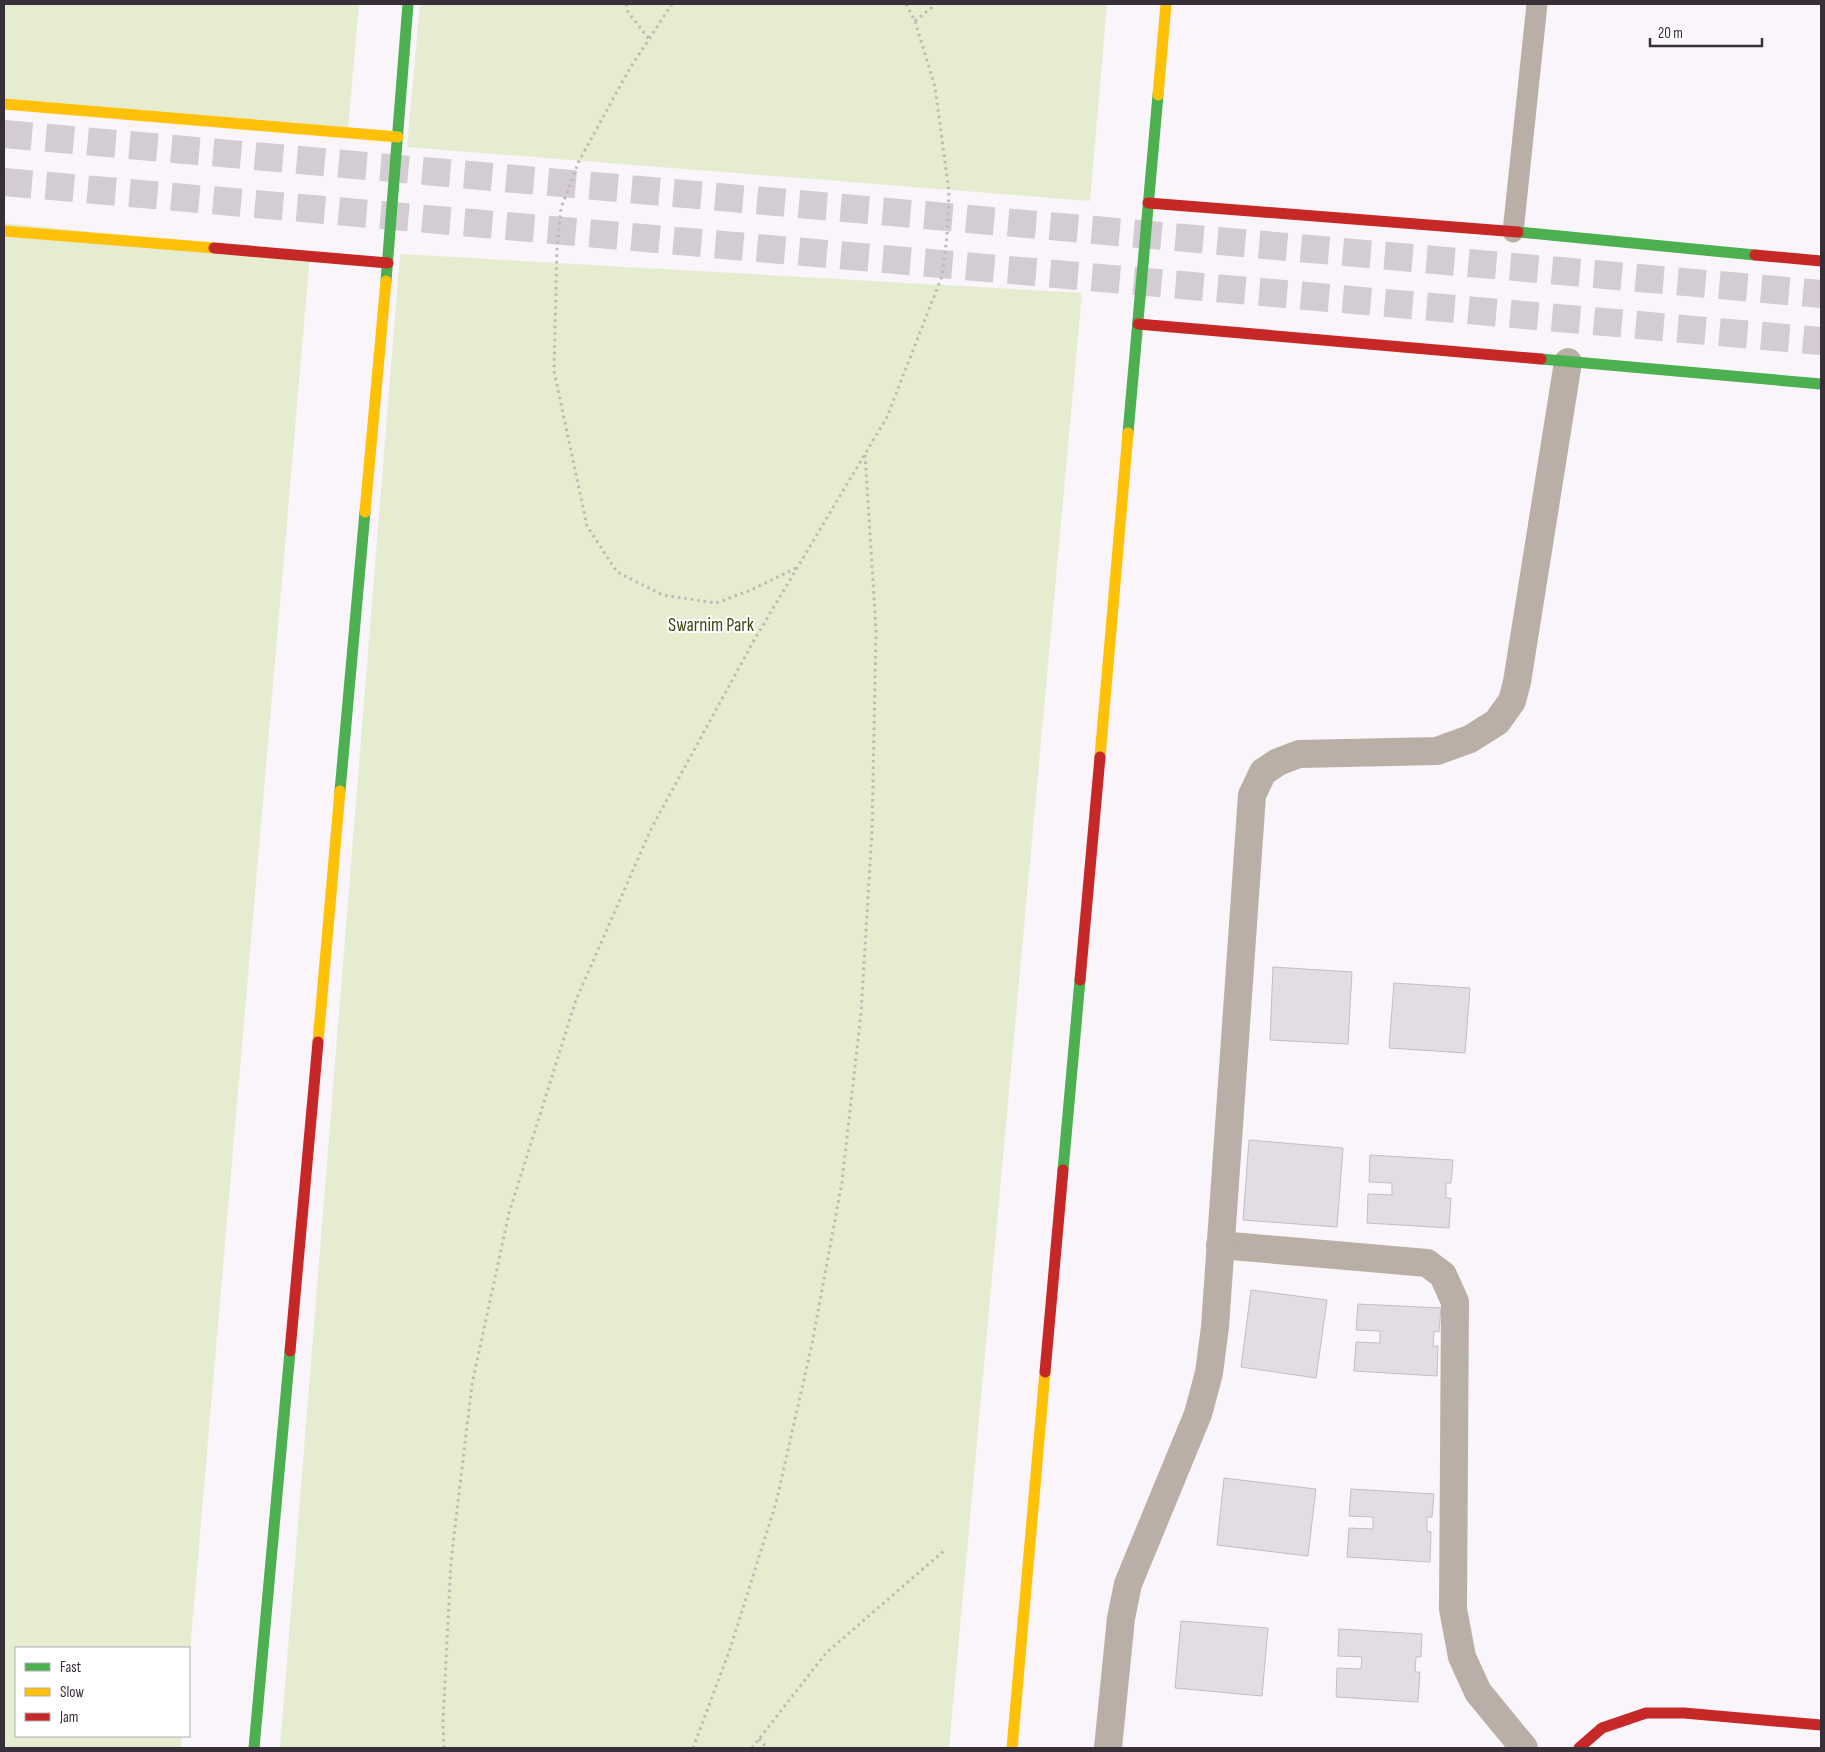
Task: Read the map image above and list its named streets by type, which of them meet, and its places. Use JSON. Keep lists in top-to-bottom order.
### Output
{
  "parks": ["Swarnim Park"],
  "legend": ["Fast", "Slow", "Jam"],
  "scale_bar": "20 m"
}
